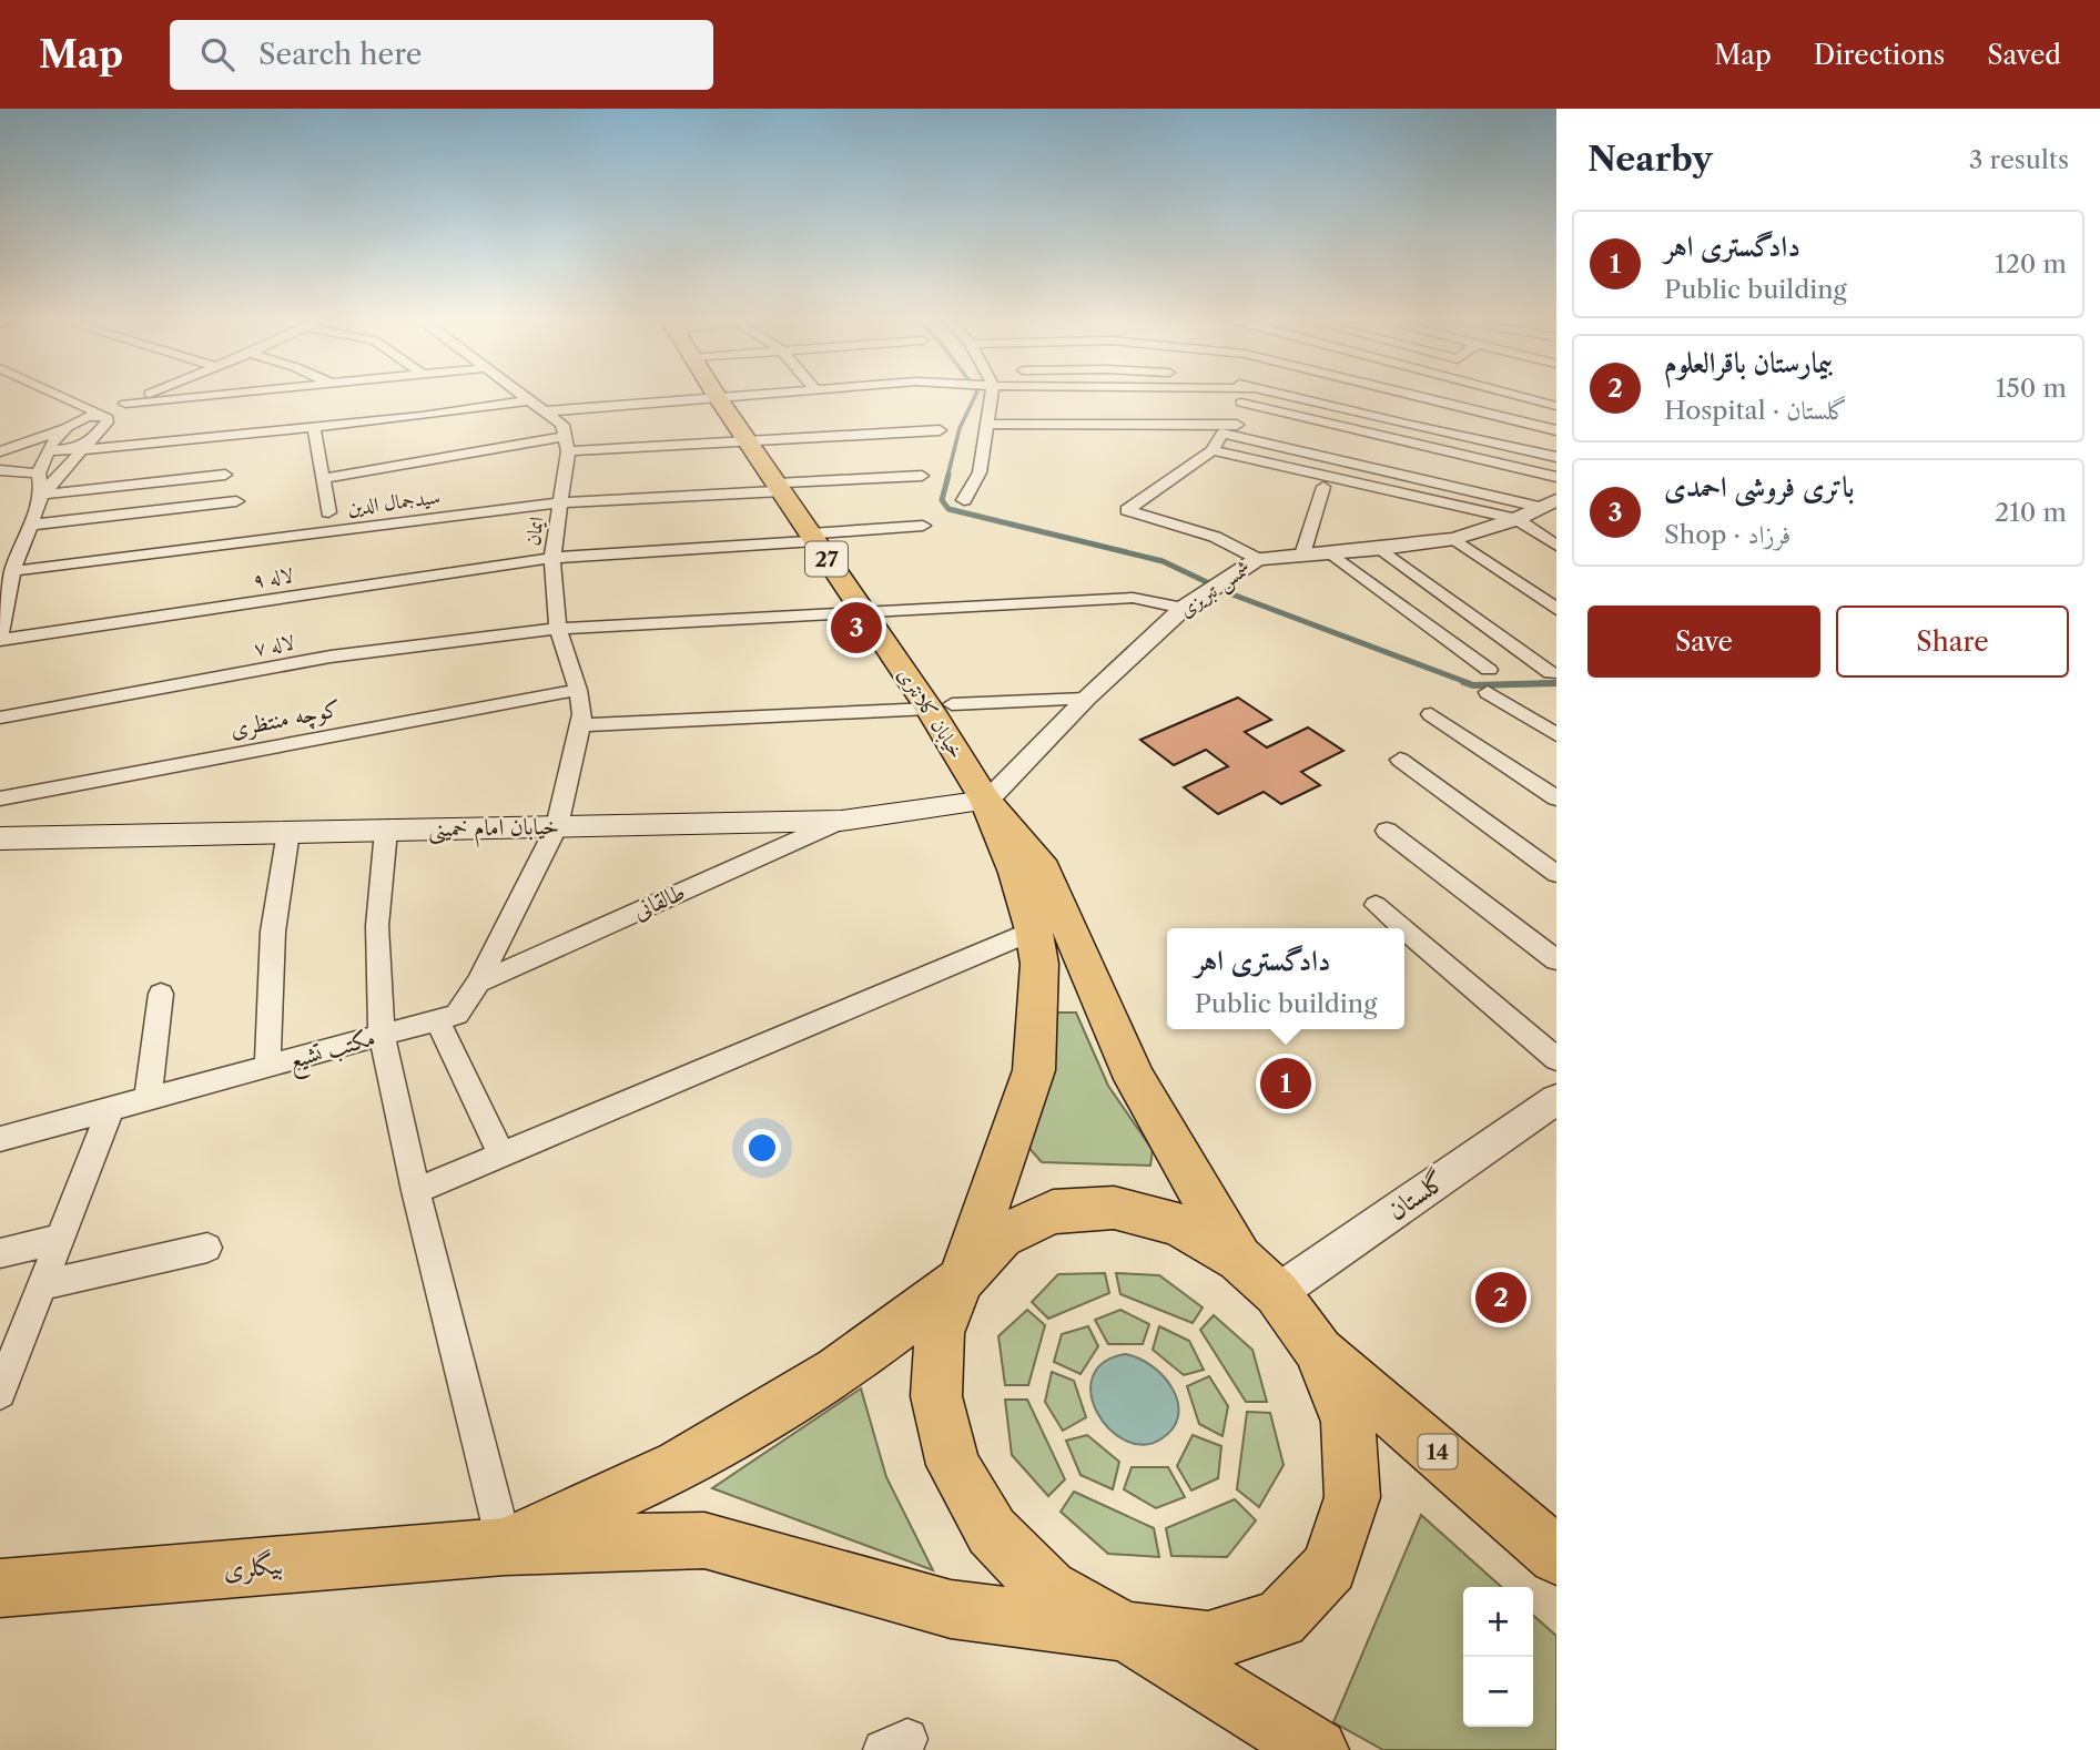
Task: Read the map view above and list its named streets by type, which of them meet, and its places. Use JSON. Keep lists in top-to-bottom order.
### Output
{
  "streets": {
    "main road": [
      "27",
      "خیابان کلانتری",
      "خیابان امام خمینی",
      "14",
      "بیگلری"
    ],
    "street": [
      "سیدجمال الدین",
      "ایمان",
      "لاله ۹",
      "شمس تبریزی",
      "لاله ۷",
      "کوچه منتظری",
      "طالقانی",
      "مکتب تشیع",
      "گلستان"
    ]
  },
  "crossings": [
    ["سیدجمال الدین", "ایمان"],
    ["سیدجمال الدین", "خیابان کلانتری"],
    ["ایمان", "لاله ۹"],
    ["ایمان", "لاله ۷"],
    ["ایمان", "کوچه منتظری"],
    ["ایمان", "خیابان امام خمینی"],
    ["ایمان", "مکتب تشیع"],
    ["لاله ۹", "خیابان کلانتری"],
    ["شمس تبریزی", "لاله ۷"],
    ["شمس تبریزی", "خیابان کلانتری"],
    ["شمس تبریزی", "خیابان امام خمینی"],
    ["لاله ۷", "خیابان کلانتری"],
    ["خیابان کلانتری", "خیابان امام خمینی"],
    ["خیابان کلانتری", "گلستان"],
    ["خیابان کلانتری", "14"],
    ["خیابان کلانتری", "بیگلری"],
    ["خیابان امام خمینی", "طالقانی"],
    ["خیابان امام خمینی", "مکتب تشیع"],
    ["طالقانی", "مکتب تشیع"],
    ["14", "بیگلری"]
  ],
  "page": {
    "header": "Map",
    "search": "Search here",
    "nav": ["Map", "Directions", "Saved"],
    "heading": ["Nearby", "3 results"],
    "list": [
      {
        "mark": "1",
        "name": "دادگستری اهر",
        "note": "Public building",
        "value": "120 m"
      },
      {
        "mark": "2",
        "name": "بیمارستان باقرالعلوم",
        "note": "Hospital · گلستان",
        "value": "150 m"
      },
      {
        "mark": "3",
        "name": "باتری فروشی احمدی",
        "note": "Shop · فرزاد",
        "value": "210 m"
      }
    ],
    "buttons": ["Save", "Share"],
    "pins": ["3", "1", "2"],
    "popup": ["دادگستری اهر", "Public building"],
    "map_buttons": ["+", "−"]
  }
}
